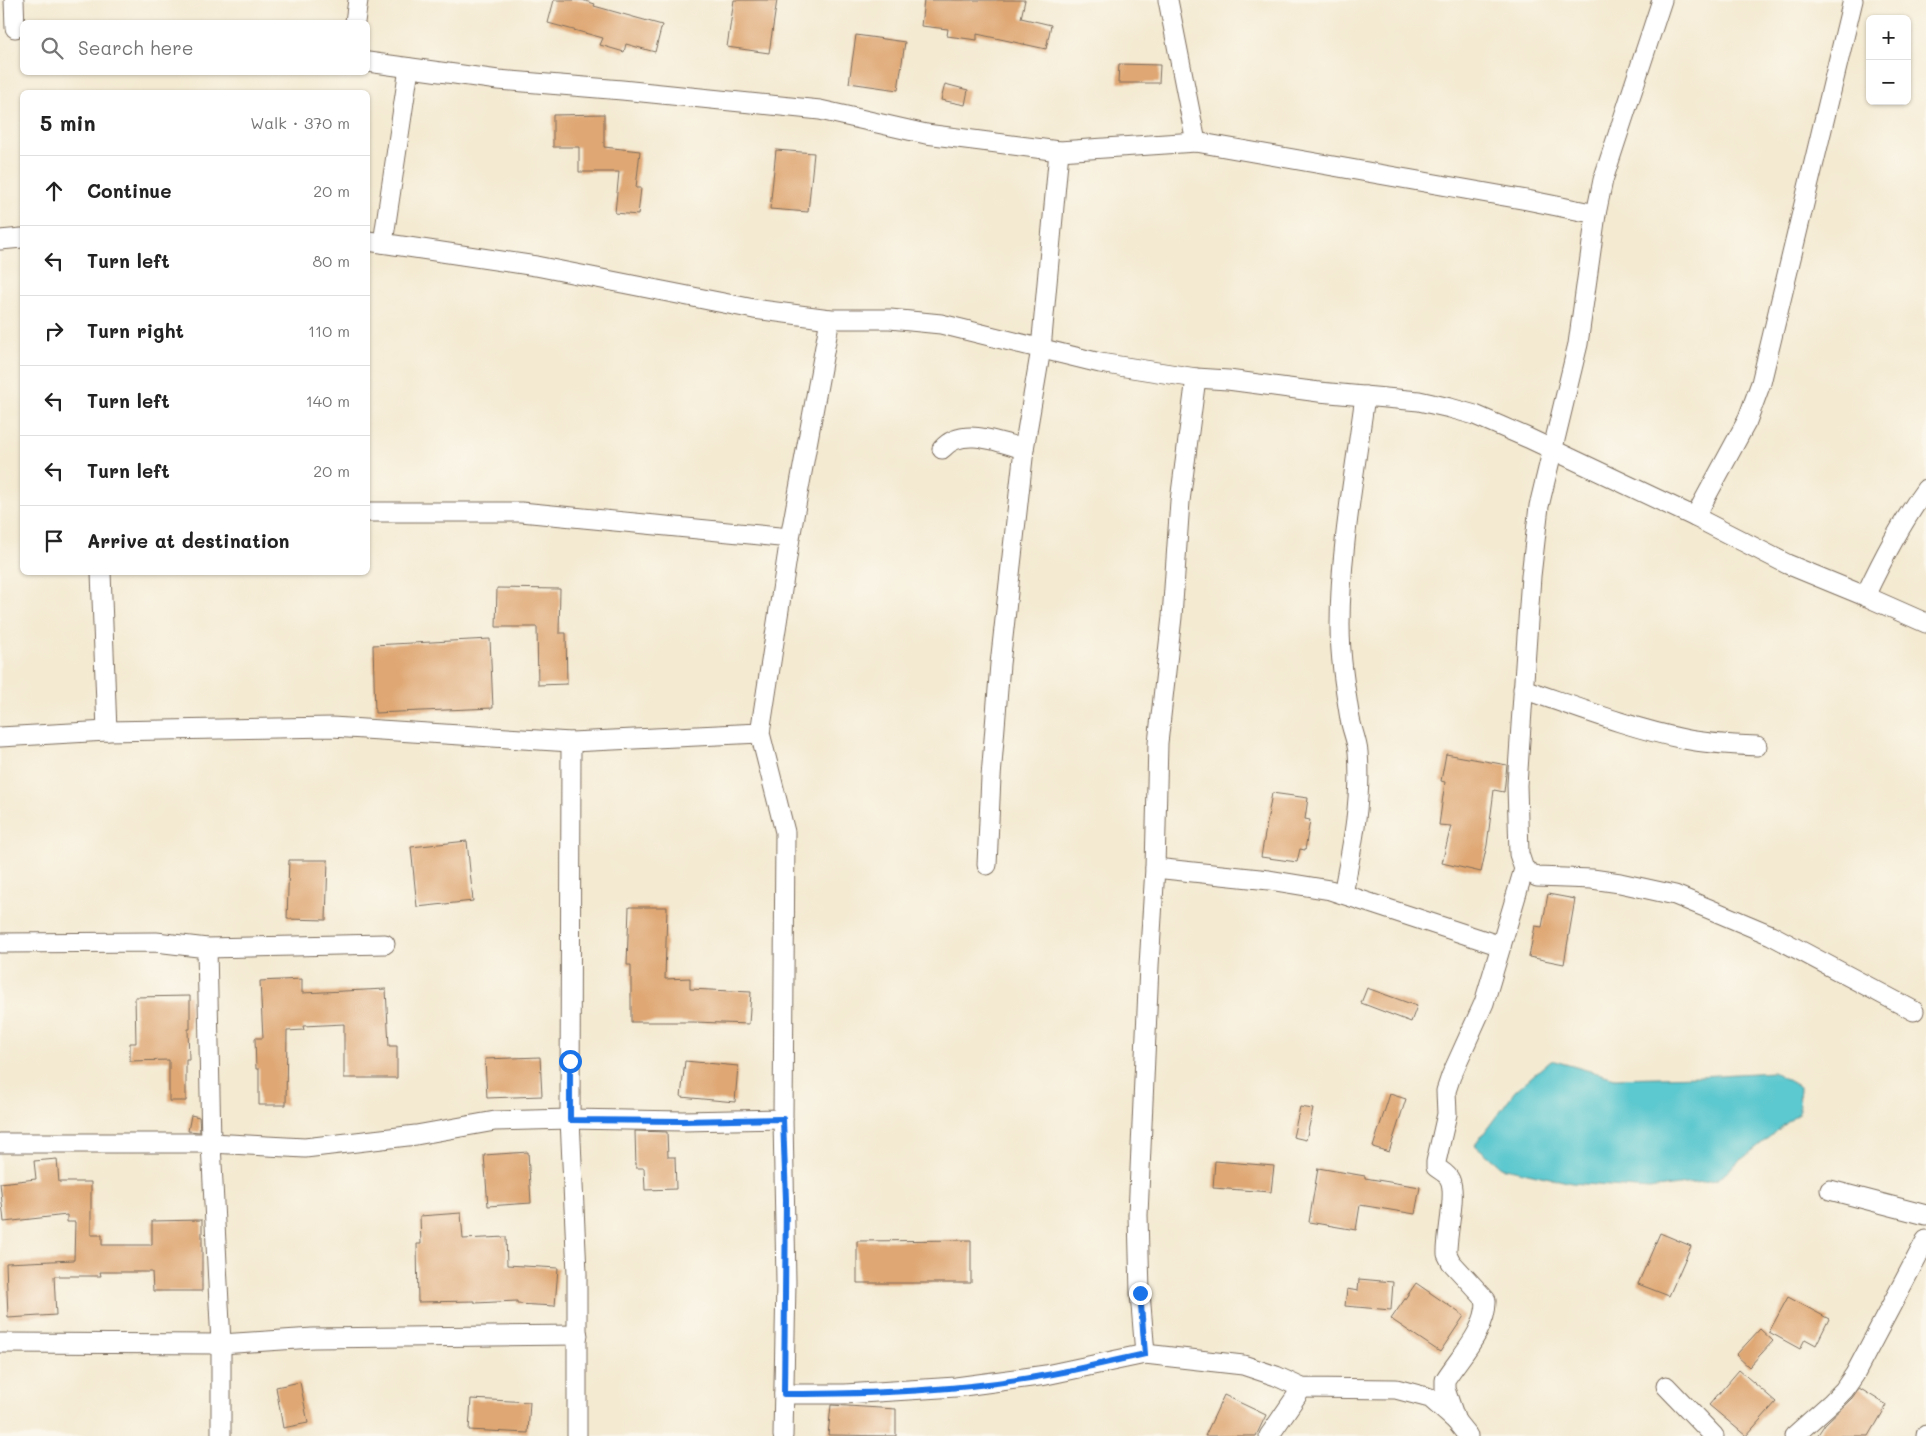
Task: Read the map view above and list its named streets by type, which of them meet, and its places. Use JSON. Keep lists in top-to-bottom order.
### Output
{
  "page": {
    "map_buttons": ["+", "−"],
    "search": "Search here",
    "heading": ["5 min", "Walk · 370 m"],
    "list": [
      ["Continue", "20 m"],
      ["Turn left", "80 m"],
      ["Turn right", "110 m"],
      ["Turn left", "140 m"],
      ["Turn left", "20 m"],
      "Arrive at destination"
    ]
  }
}
